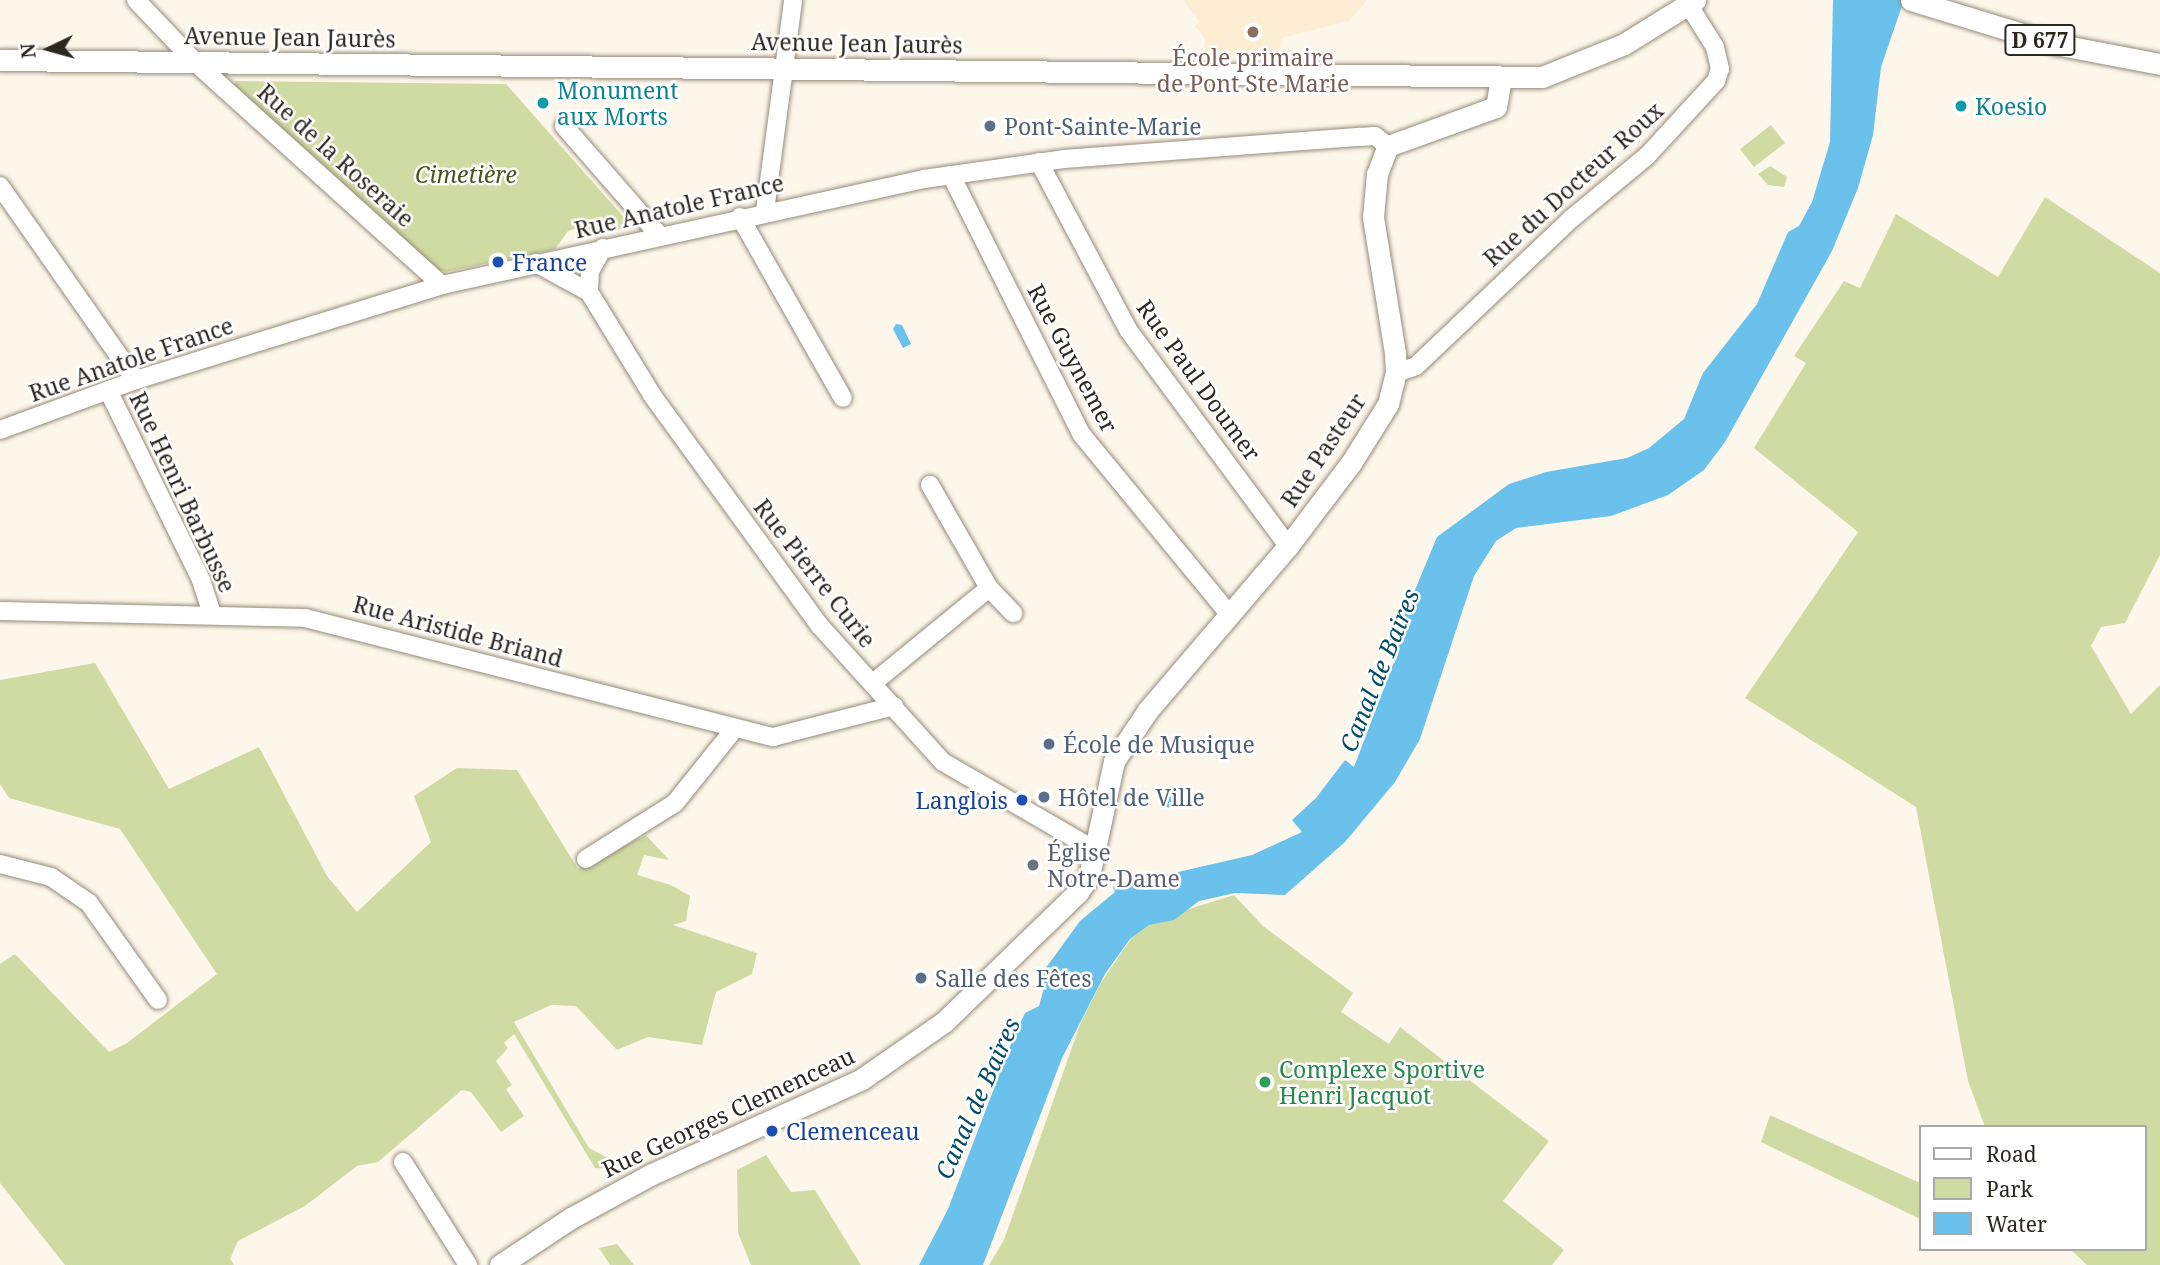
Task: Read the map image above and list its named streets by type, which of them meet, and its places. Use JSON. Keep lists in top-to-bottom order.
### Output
{
  "streets": {
    "main road": [
      "Avenue Jean Jaurès",
      "D 677",
      "Rue Pasteur",
      "Rue Georges Clemenceau"
    ],
    "street": [
      "Rue de la Roseraie",
      "Rue du Docteur Roux",
      "Rue Anatole France",
      "Rue Guynemer",
      "Rue Paul Doumer",
      "Rue Henri Barbusse",
      "Rue Pierre Curie",
      "Rue Aristide Briand"
    ]
  },
  "crossings": [
    ["Avenue Jean Jaurès", "Rue de la Roseraie"],
    ["Avenue Jean Jaurès", "Rue du Docteur Roux"],
    ["Rue de la Roseraie", "Rue Anatole France"],
    ["Rue du Docteur Roux", "Rue Pasteur"],
    ["Rue Anatole France", "Rue Guynemer"],
    ["Rue Anatole France", "Rue Paul Doumer"],
    ["Rue Anatole France", "Rue Pasteur"],
    ["Rue Anatole France", "Rue Henri Barbusse"],
    ["Rue Anatole France", "Rue Pierre Curie"],
    ["Rue Guynemer", "Rue Pasteur"],
    ["Rue Paul Doumer", "Rue Pasteur"],
    ["Rue Pasteur", "Rue Pierre Curie"],
    ["Rue Pasteur", "Rue Georges Clemenceau"],
    ["Rue Henri Barbusse", "Rue Aristide Briand"],
    ["Rue Pierre Curie", "Rue Aristide Briand"]
  ],
  "water": ["Canal de Baires"],
  "parks": ["Cimetière"],
  "places": [
    "École primaire de Pont Ste Marie",
    "Monument aux Morts",
    "Koesio",
    "Pont-Sainte-Marie",
    "France",
    "École de Musique",
    "Hôtel de Ville",
    "Langlois",
    "Église Notre-Dame",
    "Salle des Fêtes",
    "Complexe Sportive Henri Jacquot",
    "Clemenceau"
  ],
  "legend": ["Road", "Park", "Water"],
  "north": "left"
}
